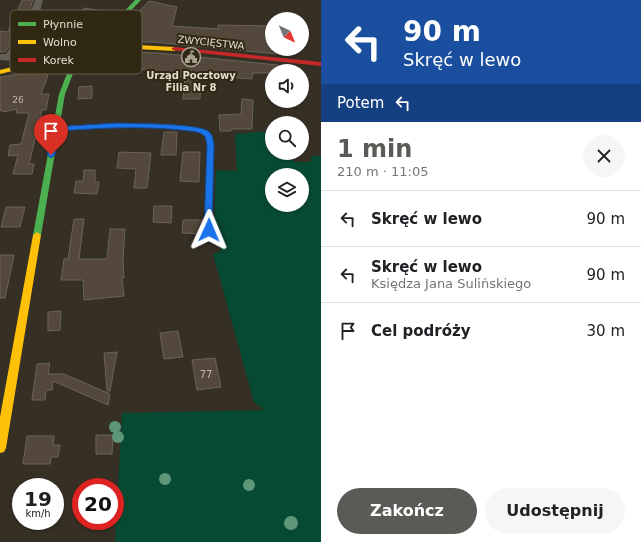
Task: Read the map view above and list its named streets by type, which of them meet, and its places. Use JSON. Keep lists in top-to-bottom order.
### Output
{
  "streets": {
    "street": ["ZWYCIĘSTWA"]
  },
  "places": {
    "public building": ["Urząd Pocztowy Filia Nr 8"]
  },
  "house_numbers": ["26", "77"],
  "legend": ["Płynnie", "Wolno", "Korek"],
  "north": "bottom right",
  "page": {
    "turn": ["90 m", "Skręć w lewo"],
    "then": "Potem",
    "heading": ["1 min", "210 m · 11:05"],
    "list": [
      {
        "name": "Skręć w lewo",
        "value": "90 m"
      },
      {
        "name": "Skręć w lewo",
        "note": "Księdza Jana Sulińskiego",
        "value": "90 m"
      },
      {
        "name": "Cel podróży",
        "value": "30 m"
      }
    ],
    "speed": "19 km/h",
    "limit": "20",
    "buttons": ["Zakończ", "Udostępnij"]
  }
}
